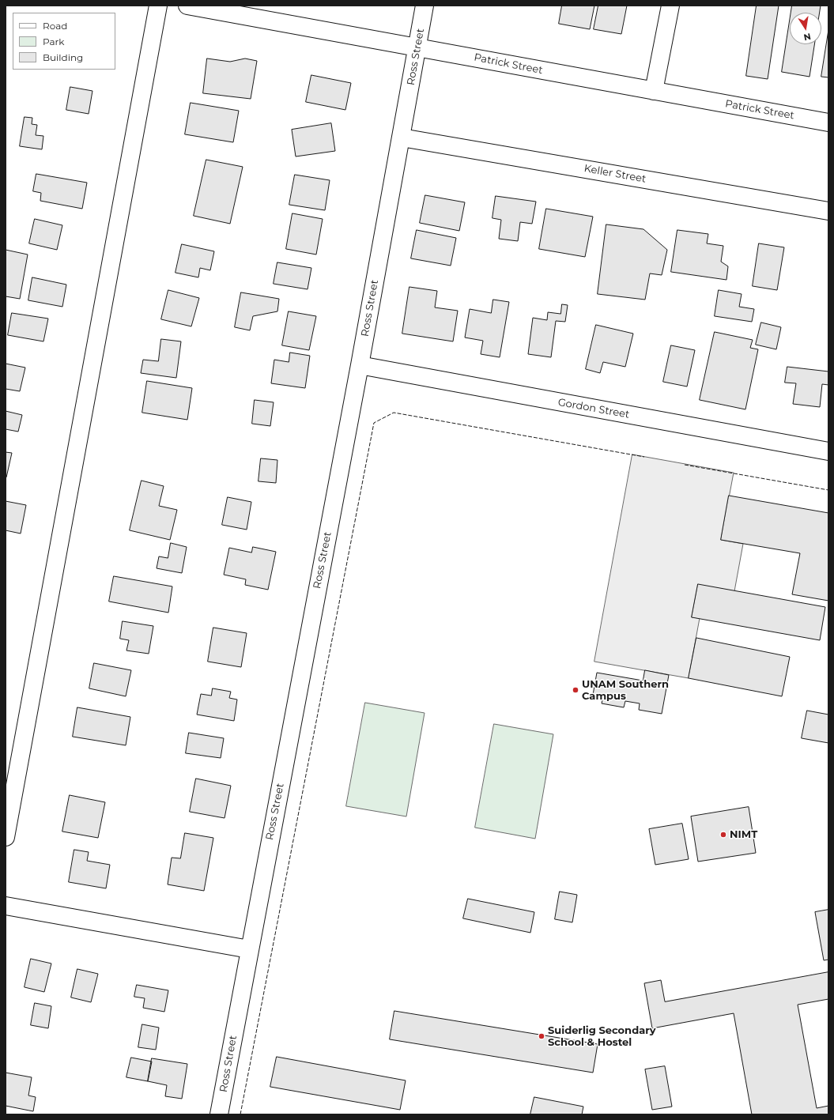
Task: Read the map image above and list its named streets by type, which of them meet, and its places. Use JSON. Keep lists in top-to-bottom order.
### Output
{
  "streets": {
    "street": [
      "Ross Street",
      "Patrick Street",
      "Keller Street",
      "Gordon Street"
    ]
  },
  "crossings": [
    ["Ross Street", "Patrick Street"],
    ["Ross Street", "Keller Street"],
    ["Ross Street", "Gordon Street"]
  ],
  "places": ["UNAM Southern Campus", "NIMT", "Suiderlig Secondary School & Hostel"],
  "legend": ["Road", "Park", "Building"],
  "north": "bottom"
}
